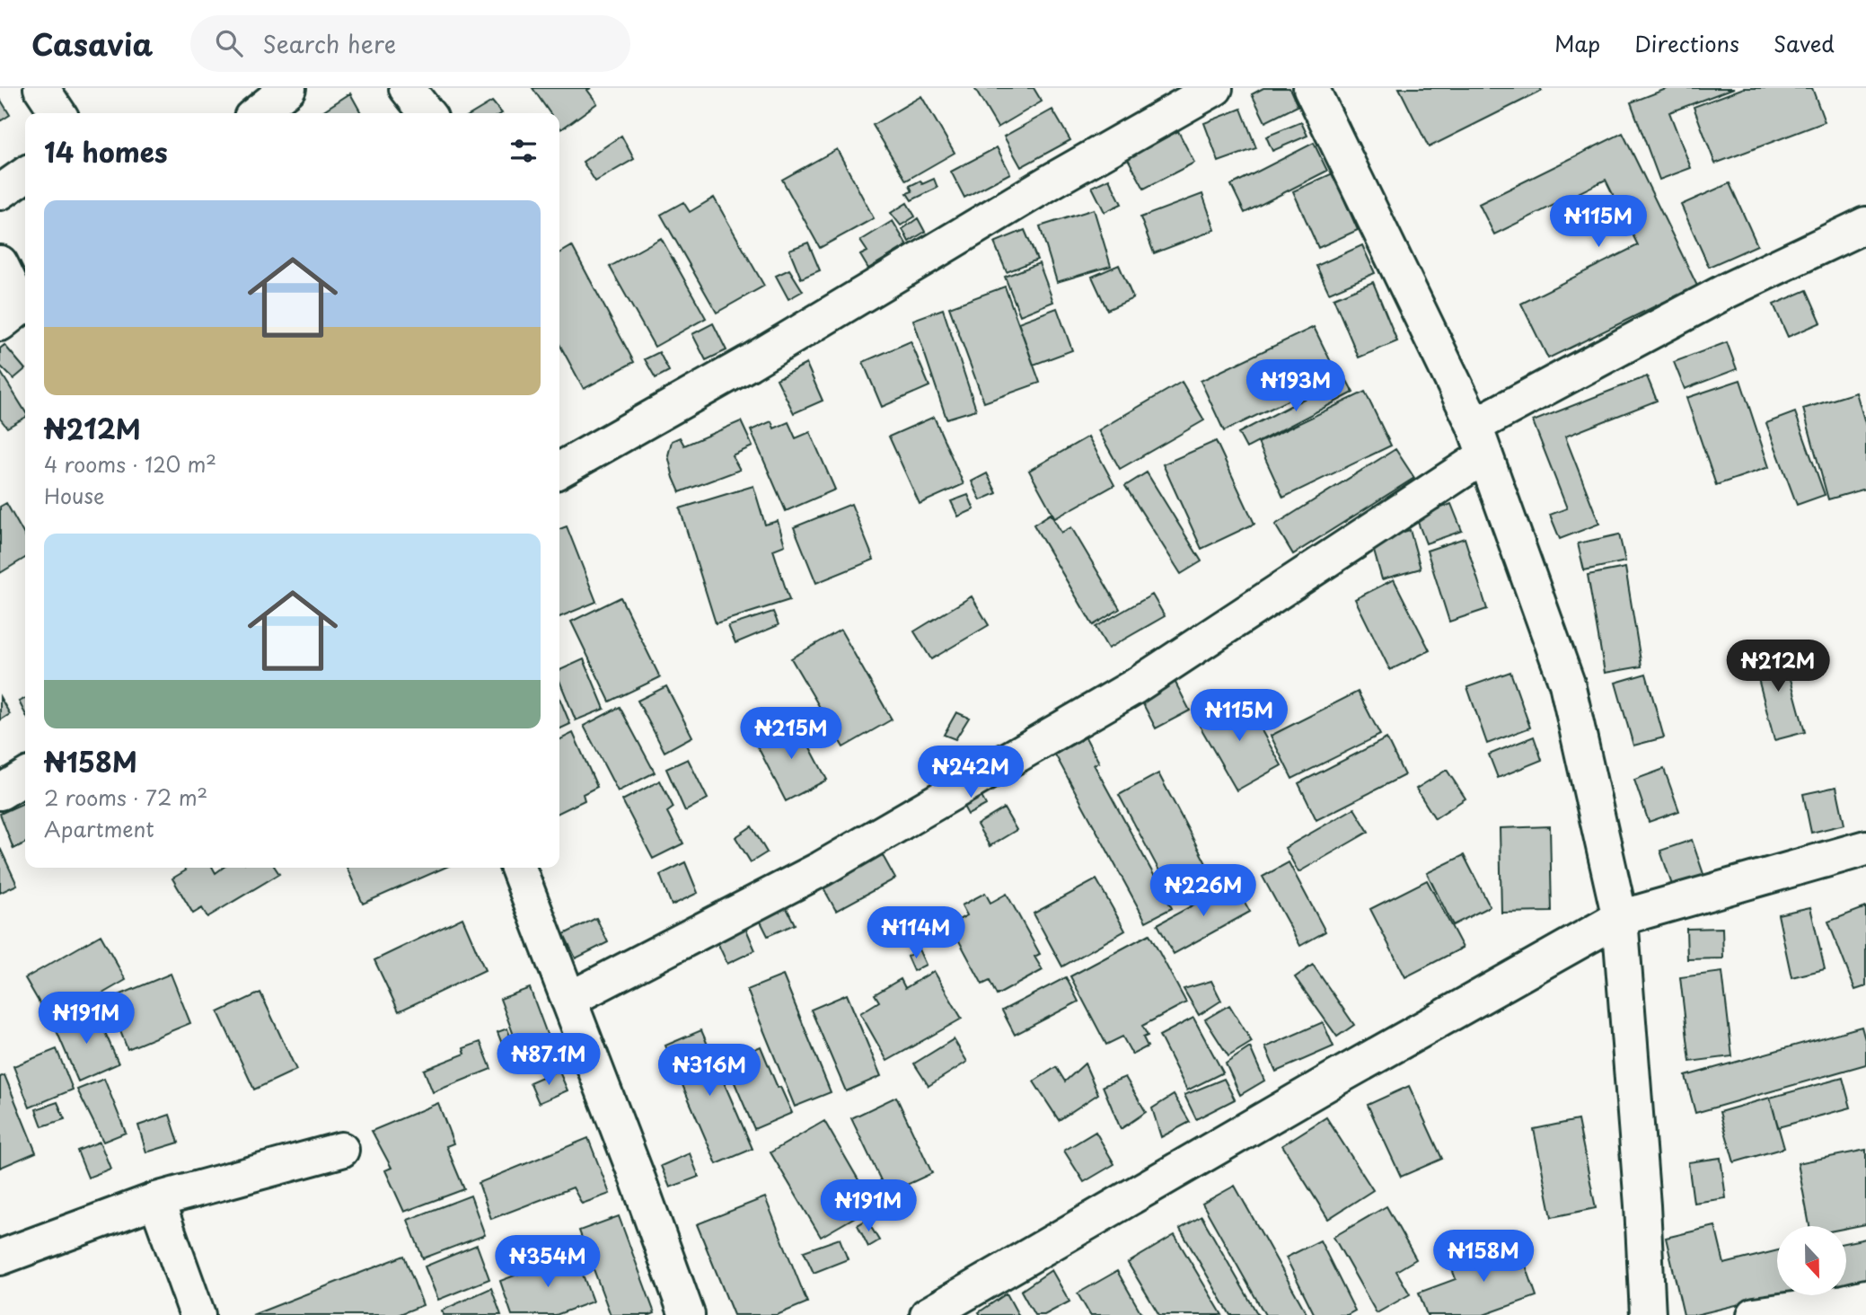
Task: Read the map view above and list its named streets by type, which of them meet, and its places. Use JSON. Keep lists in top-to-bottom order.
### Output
{
  "north": "bottom",
  "page": {
    "header": "Casavia",
    "search": "Search here",
    "nav": ["Map", "Directions", "Saved"],
    "heading": "14 homes",
    "list": [
      {
        "name": "₦212M",
        "note": "4 rooms · 120 m² · House"
      },
      {
        "name": "₦158M",
        "note": "2 rooms · 72 m² · Apartment"
      }
    ],
    "price": [
      "₦115M",
      "₦193M",
      "₦212M",
      "₦115M",
      "₦215M",
      "₦242M",
      "₦226M",
      "₦114M",
      "₦191M",
      "₦87.1M",
      "₦316M",
      "₦191M",
      "₦158M",
      "₦354M"
    ]
  }
}
